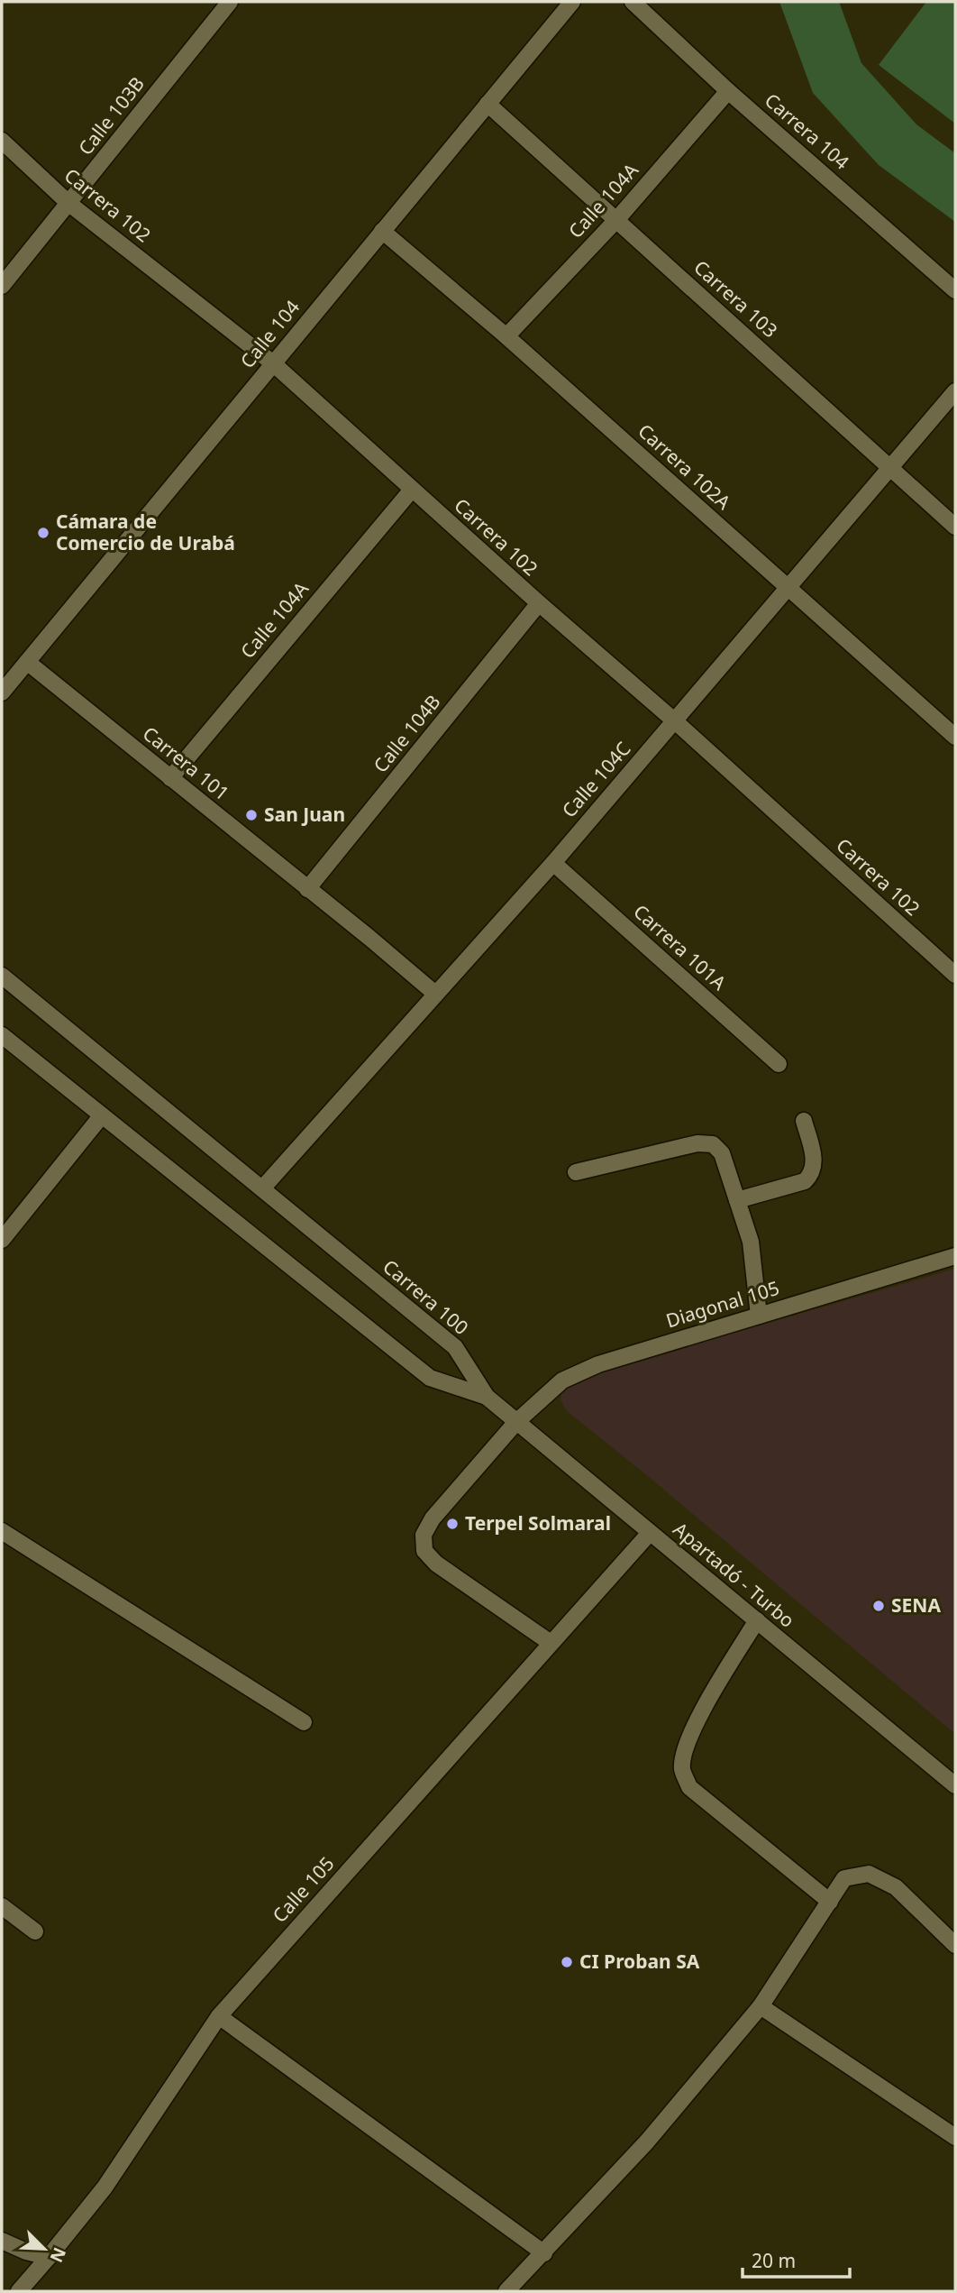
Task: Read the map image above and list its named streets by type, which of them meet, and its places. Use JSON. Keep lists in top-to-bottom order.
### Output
{
  "streets": {
    "street": [
      "Calle 103B",
      "Carrera 104",
      "Calle 104A",
      "Carrera 102",
      "Carrera 103",
      "Calle 104",
      "Carrera 102A",
      "Calle 104B",
      "Carrera 101",
      "Calle 104C",
      "Carrera 101A",
      "Carrera 100",
      "Diagonal 105",
      "Apartadó - Turbo",
      "Calle 105"
    ]
  },
  "crossings": [
    ["Calle 103B", "Carrera 102"],
    ["Carrera 104", "Calle 104A"],
    ["Calle 104A", "Carrera 102"],
    ["Calle 104A", "Carrera 103"],
    ["Calle 104A", "Carrera 102A"],
    ["Calle 104A", "Carrera 101"],
    ["Carrera 102", "Calle 104"],
    ["Carrera 102", "Calle 104B"],
    ["Carrera 102", "Calle 104C"],
    ["Carrera 103", "Calle 104"],
    ["Carrera 103", "Calle 104C"],
    ["Calle 104", "Carrera 102A"],
    ["Calle 104", "Carrera 101"],
    ["Carrera 102A", "Calle 104C"],
    ["Calle 104B", "Carrera 101"],
    ["Carrera 101", "Calle 104C"],
    ["Calle 104C", "Carrera 101A"],
    ["Calle 104C", "Carrera 100"],
    ["Carrera 100", "Apartadó - Turbo"],
    ["Diagonal 105", "Apartadó - Turbo"],
    ["Diagonal 105", "Calle 105"],
    ["Apartadó - Turbo", "Calle 105"]
  ],
  "places": [
    "Cámara de Comercio de Urabá",
    "San Juan",
    "Terpel Solmaral",
    "SENA",
    "CI Proban SA"
  ],
  "scale_bar": "20 m",
  "north": "bottom right"
}
